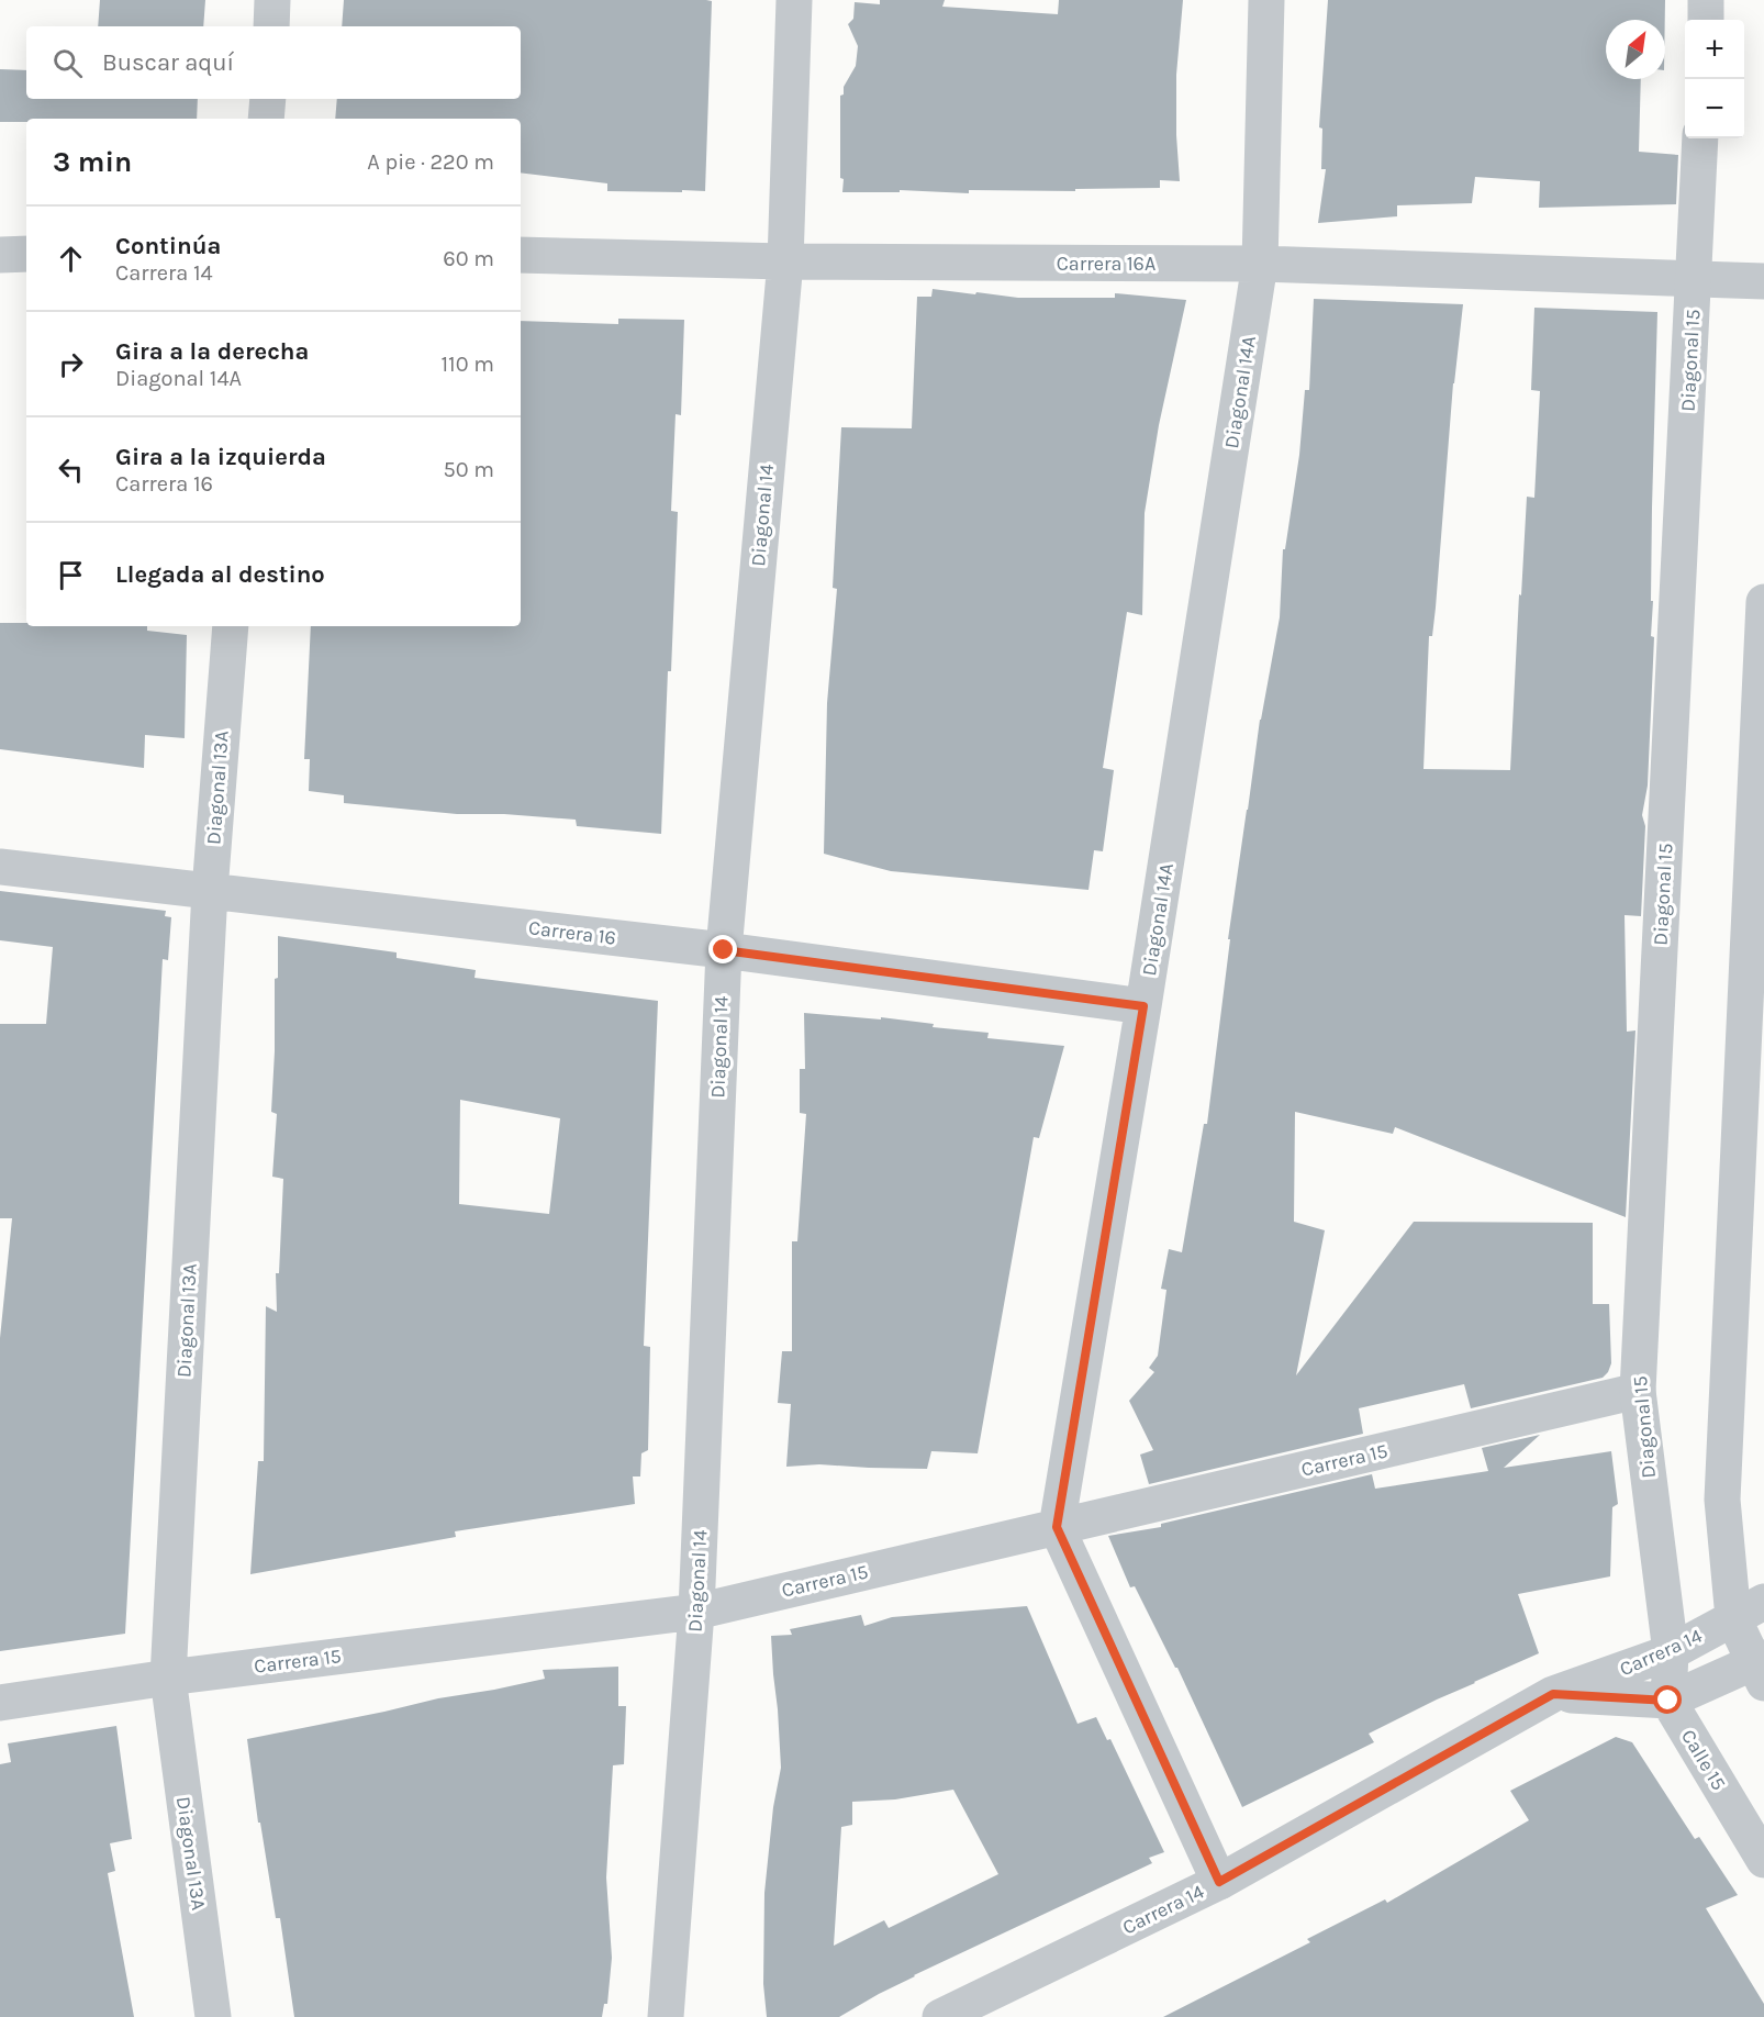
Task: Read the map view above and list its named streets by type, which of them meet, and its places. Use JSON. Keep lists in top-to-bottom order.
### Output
{
  "streets": {
    "street": [
      "Carrera 16A",
      "Diagonal 15",
      "Diagonal 14A",
      "Diagonal 14",
      "Diagonal 13A",
      "Carrera 16",
      "Carrera 15",
      "Carrera 14",
      "Calle 15"
    ]
  },
  "crossings": [
    ["Carrera 16A", "Diagonal 15"],
    ["Carrera 16A", "Diagonal 14A"],
    ["Carrera 16A", "Diagonal 14"],
    ["Diagonal 15", "Carrera 15"],
    ["Diagonal 15", "Carrera 14"],
    ["Diagonal 14A", "Carrera 16"],
    ["Diagonal 14A", "Carrera 15"],
    ["Diagonal 14", "Carrera 16"],
    ["Diagonal 14", "Carrera 15"],
    ["Diagonal 13A", "Carrera 16"],
    ["Diagonal 13A", "Carrera 15"],
    ["Carrera 14", "Calle 15"]
  ],
  "north": "top right",
  "page": {
    "map_buttons": ["+", "−"],
    "search": "Buscar aquí",
    "heading": ["3 min", "A pie · 220 m"],
    "list": [
      ["Continúa", "Carrera 14", "60 m"],
      ["Gira a la derecha", "Diagonal 14A", "110 m"],
      ["Gira a la izquierda", "Carrera 16", "50 m"],
      "Llegada al destino"
    ]
  }
}
